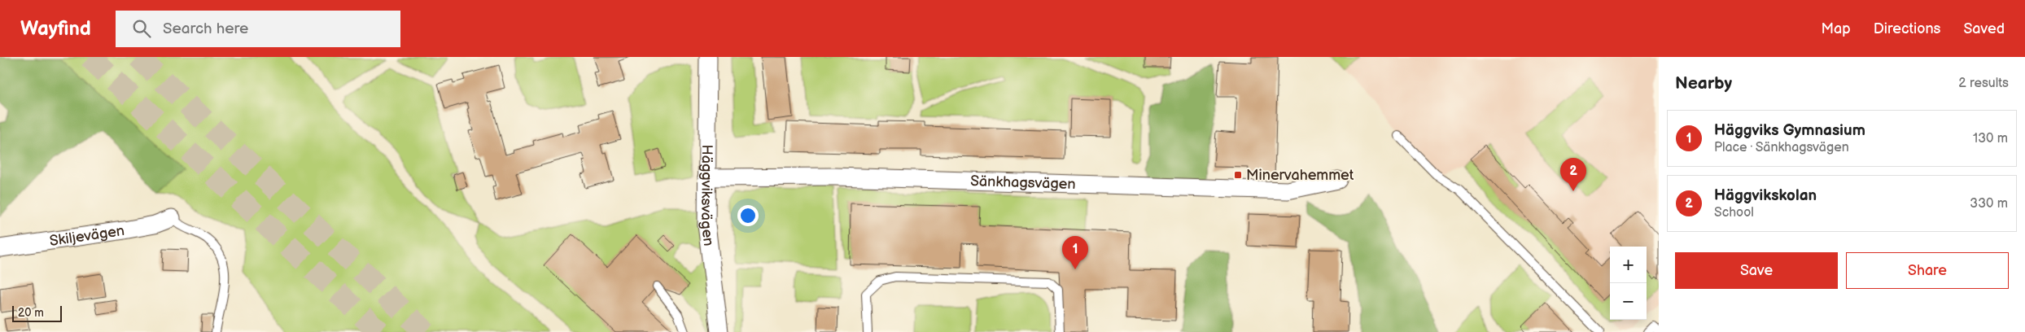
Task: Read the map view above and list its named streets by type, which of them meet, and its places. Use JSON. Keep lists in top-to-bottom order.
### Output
{
  "streets": {
    "street": ["Sänkhagsvägen", "Häggviksvägen", "Skiljevägen"]
  },
  "crossings": [
    ["Sänkhagsvägen", "Häggviksvägen"]
  ],
  "places": {
    "transit": ["Minervahemmet"]
  },
  "scale_bar": "20 m",
  "page": {
    "header": "Wayfind",
    "search": "Search here",
    "nav": ["Map", "Directions", "Saved"],
    "heading": ["Nearby", "2 results"],
    "list": [
      {
        "mark": "1",
        "name": "Häggviks Gymnasium",
        "note": "Place · Sänkhagsvägen",
        "value": "130 m"
      },
      {
        "mark": "2",
        "name": "Häggvikskolan",
        "note": "School",
        "value": "330 m"
      }
    ],
    "pins": ["2", "1"],
    "buttons": ["Save", "Share"],
    "map_buttons": ["+", "−"],
    "scale": "20 m"
  }
}
